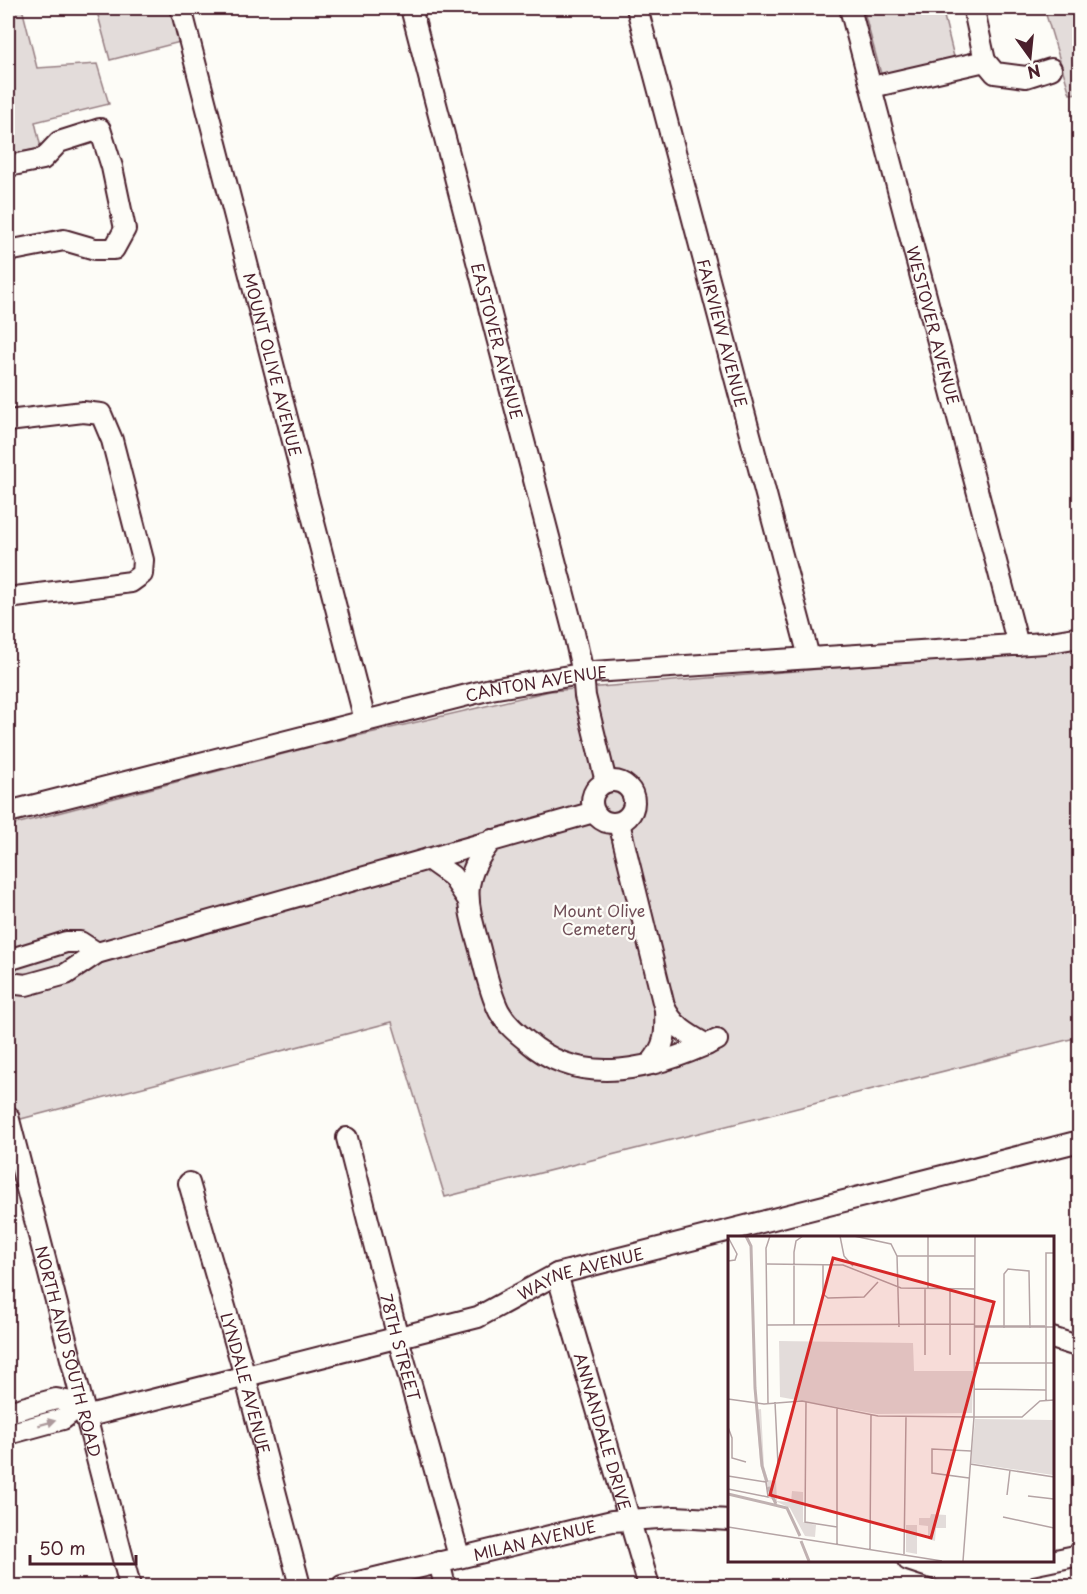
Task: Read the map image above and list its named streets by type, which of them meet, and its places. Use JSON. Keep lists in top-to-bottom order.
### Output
{
  "streets": {
    "street": [
      "WESTOVER AVENUE",
      "FAIRVIEW AVENUE",
      "EASTOVER AVENUE",
      "MOUNT OLIVE AVENUE",
      "CANTON AVENUE",
      "WAYNE AVENUE",
      "78TH STREET",
      "NORTH AND SOUTH ROAD",
      "LYNDALE AVENUE",
      "ANNANDALE DRIVE",
      "MILAN AVENUE"
    ]
  },
  "crossings": [
    ["WESTOVER AVENUE", "CANTON AVENUE"],
    ["FAIRVIEW AVENUE", "CANTON AVENUE"],
    ["EASTOVER AVENUE", "CANTON AVENUE"],
    ["MOUNT OLIVE AVENUE", "CANTON AVENUE"],
    ["WAYNE AVENUE", "78TH STREET"],
    ["WAYNE AVENUE", "NORTH AND SOUTH ROAD"],
    ["WAYNE AVENUE", "LYNDALE AVENUE"],
    ["WAYNE AVENUE", "ANNANDALE DRIVE"],
    ["78TH STREET", "MILAN AVENUE"],
    ["ANNANDALE DRIVE", "MILAN AVENUE"]
  ],
  "parks": ["Mount Olive Cemetery"],
  "scale_bar": "50 m",
  "north": "bottom"
}
